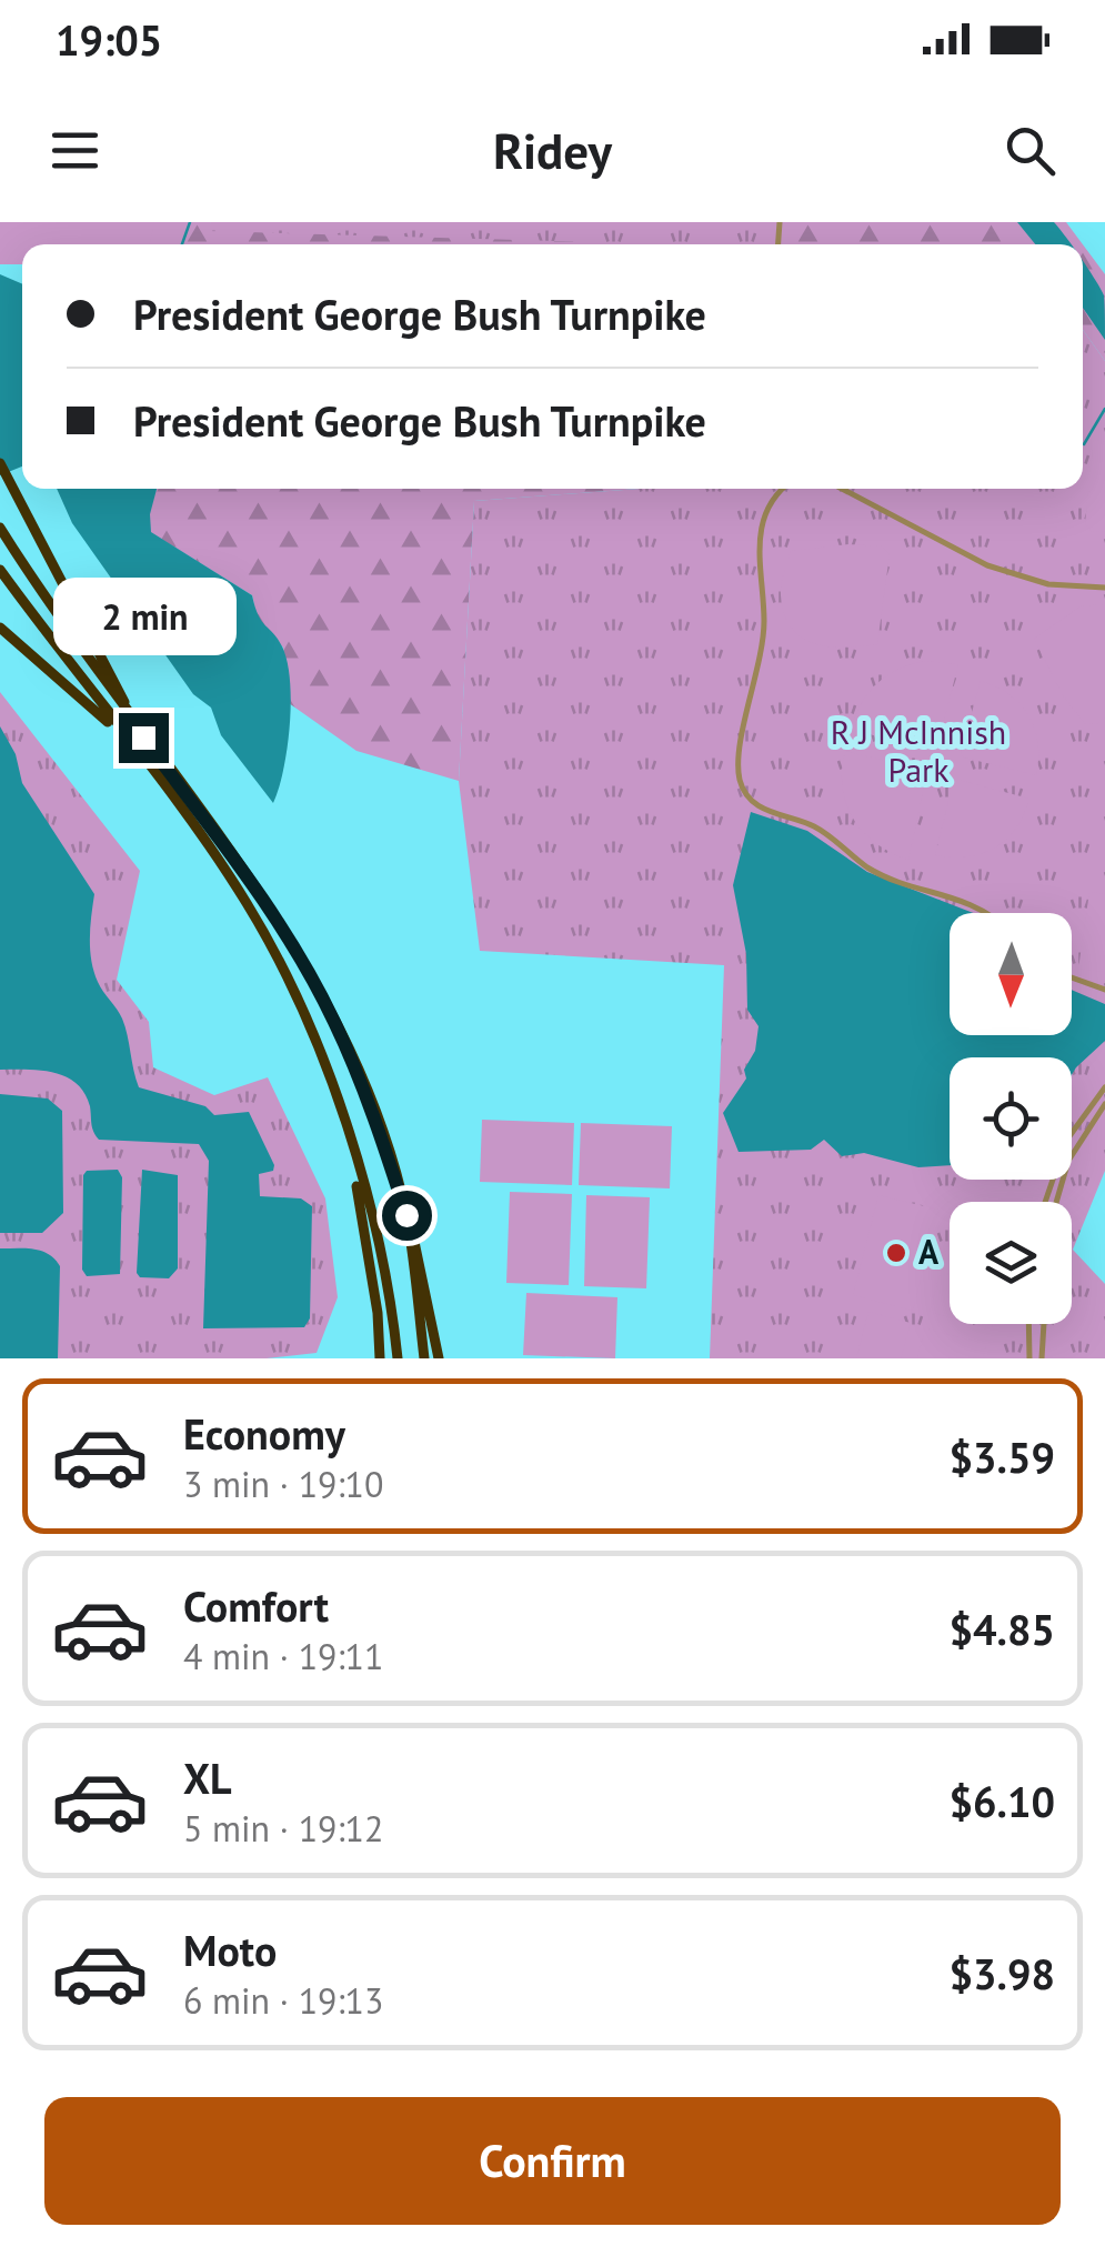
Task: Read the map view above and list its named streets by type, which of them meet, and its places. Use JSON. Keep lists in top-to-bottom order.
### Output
{
  "parks": ["R J McInnish Park"],
  "places": ["A"],
  "north": "bottom",
  "page": {
    "status": "19:05",
    "header": "Ridey",
    "banner": ["President George Bush Turnpike", "President George Bush Turnpike"],
    "bubble": "2 min",
    "list": [
      {
        "name": "Economy",
        "note": "3 min · 19:10",
        "value": "$3.59"
      },
      {
        "name": "Comfort",
        "note": "4 min · 19:11",
        "value": "$4.85"
      },
      {
        "name": "XL",
        "note": "5 min · 19:12",
        "value": "$6.10"
      },
      {
        "name": "Moto",
        "note": "6 min · 19:13",
        "value": "$3.98"
      }
    ],
    "buttons": "Confirm"
  }
}
